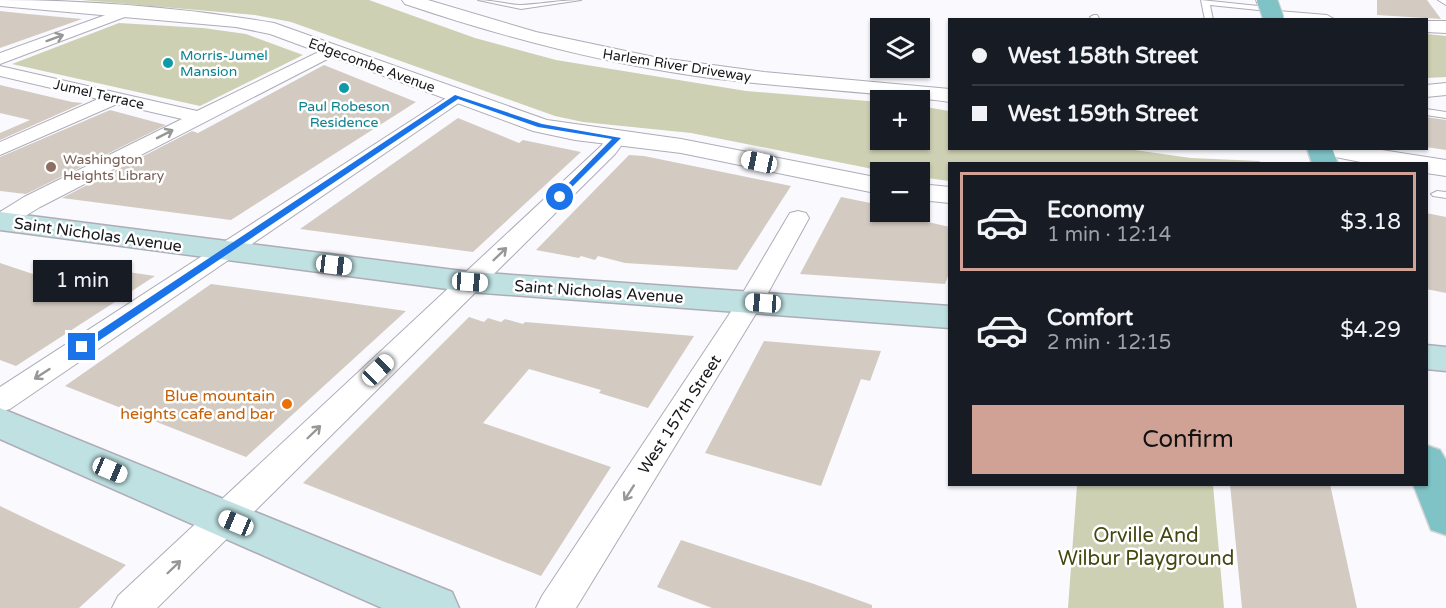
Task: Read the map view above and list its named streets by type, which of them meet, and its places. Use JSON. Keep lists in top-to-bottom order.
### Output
{
  "streets": {
    "main road": ["Saint Nicholas Avenue"],
    "street": [
      "Edgecombe Avenue",
      "Harlem River Driveway",
      "Jumel Terrace",
      "West 157th Street"
    ]
  },
  "crossings": [
    ["Saint Nicholas Avenue", "West 157th Street"]
  ],
  "one_way": ["West 157th Street"],
  "parks": ["Orville And Wilbur Playground"],
  "places": [
    "Morris-Jumel Mansion",
    "Paul Robeson Residence",
    "Washington Heights Library",
    "Blue mountain heights cafe and bar"
  ],
  "page": {
    "map_buttons": ["+", "−"],
    "banner": ["West 158th Street", "West 159th Street"],
    "list": [
      {
        "name": "Economy",
        "note": "1 min · 12:14",
        "value": "$3.18"
      },
      {
        "name": "Comfort",
        "note": "2 min · 12:15",
        "value": "$4.29"
      }
    ],
    "bubble": "1 min",
    "buttons": "Confirm"
  }
}
